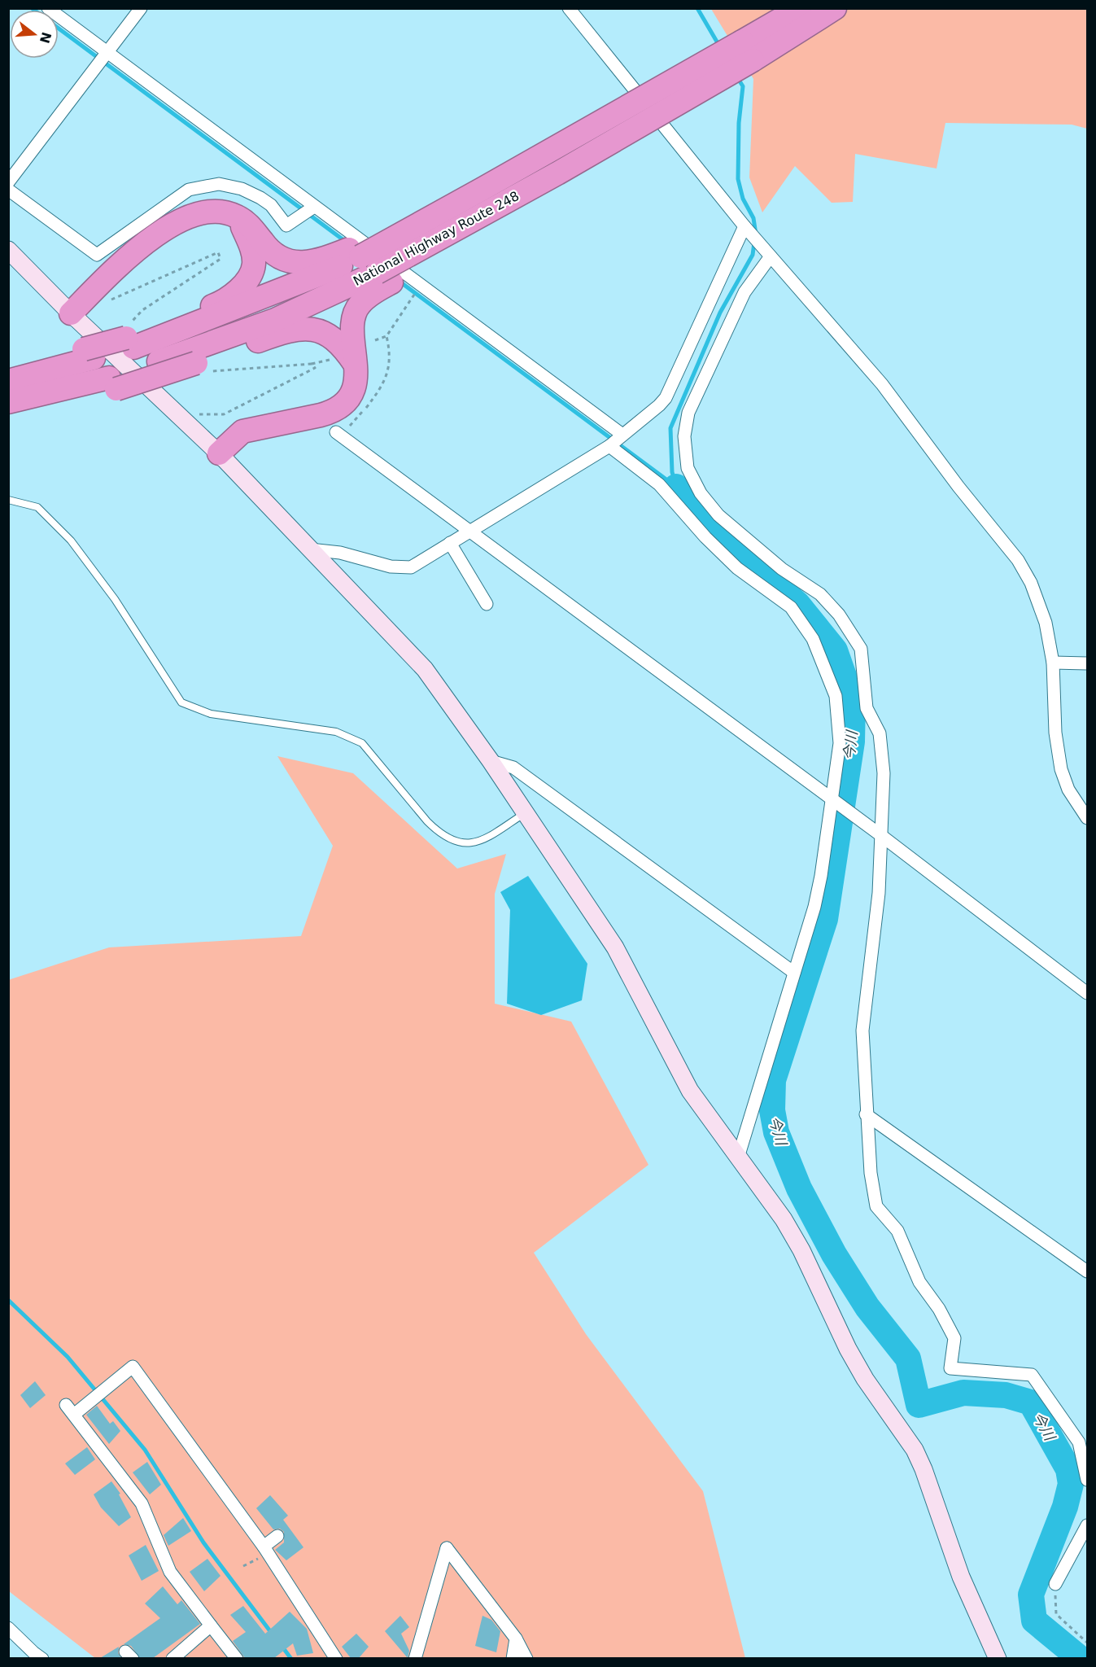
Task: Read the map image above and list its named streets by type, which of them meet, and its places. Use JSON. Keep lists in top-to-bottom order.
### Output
{
  "streets": {
    "highway": ["National Highway Route 248"]
  },
  "water": ["今川"],
  "north": "right"
}
